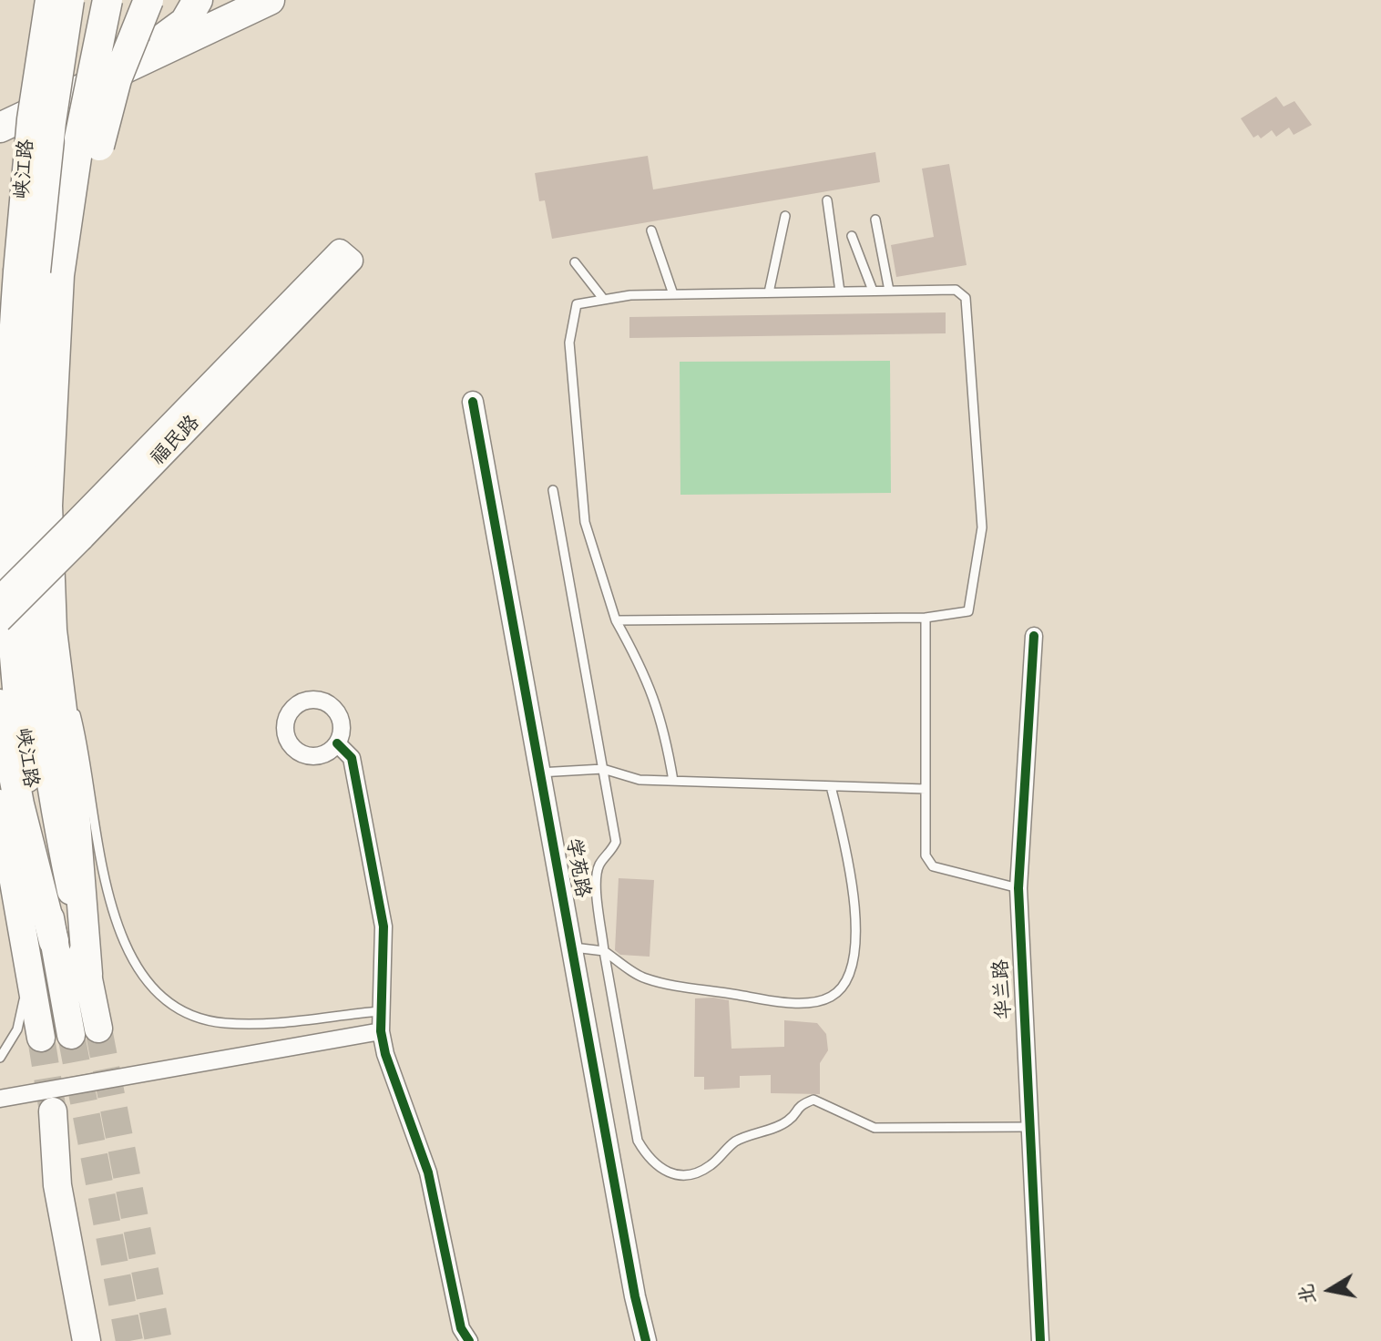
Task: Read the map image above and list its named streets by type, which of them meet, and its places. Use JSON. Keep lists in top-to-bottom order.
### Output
{
  "streets": {
    "highway": ["峡江路"],
    "main road": ["福民路"],
    "street": ["学苑路", "华兰路"]
  },
  "north": "left"
}
